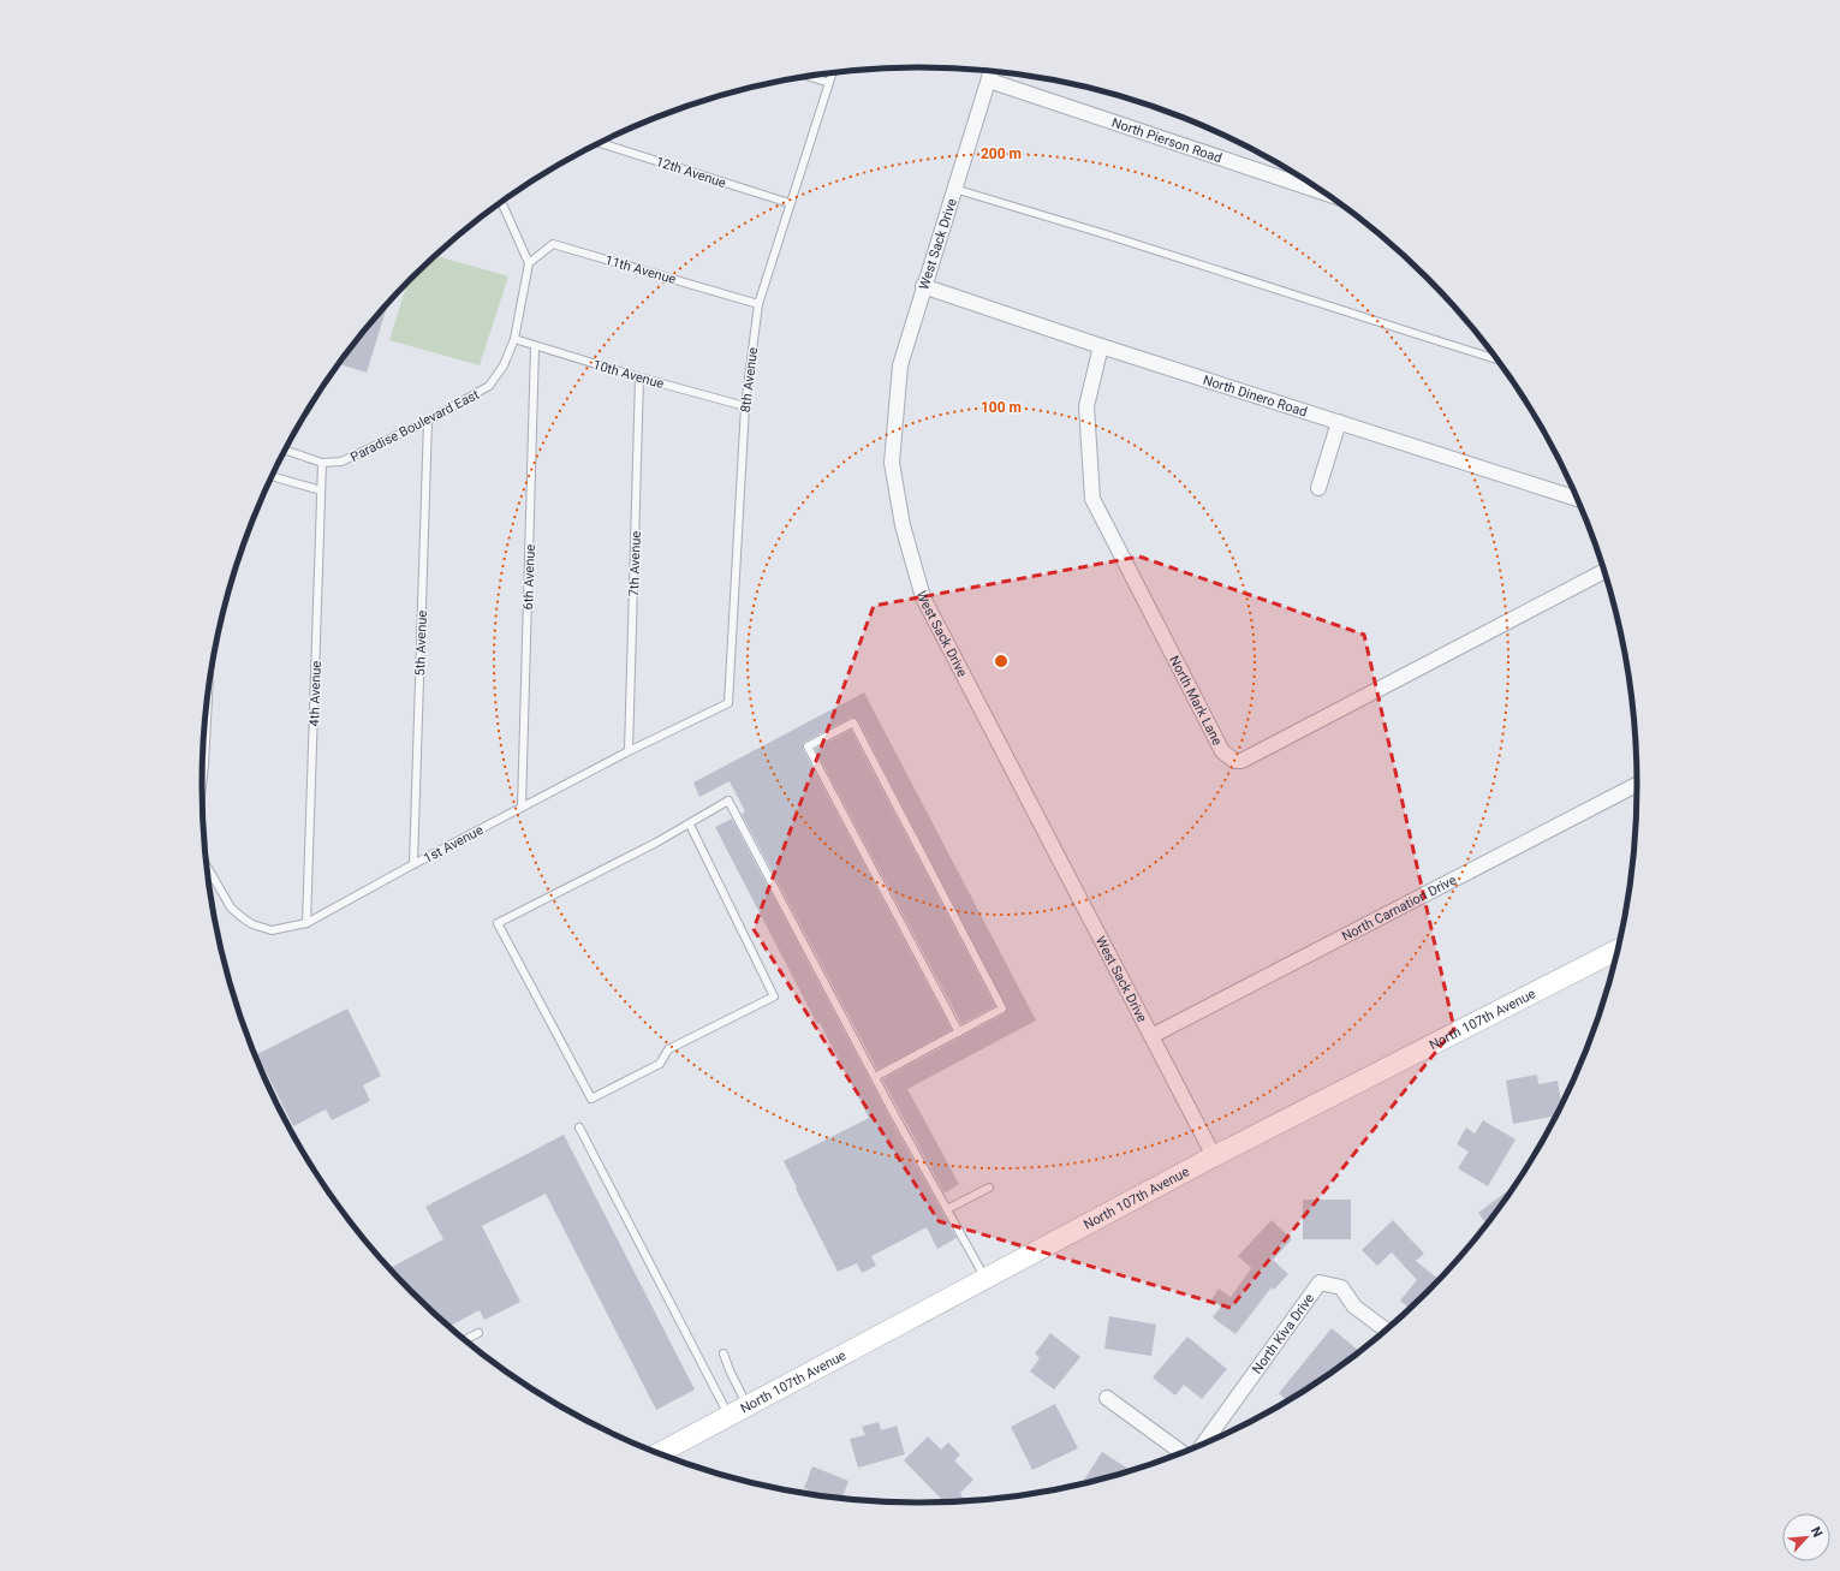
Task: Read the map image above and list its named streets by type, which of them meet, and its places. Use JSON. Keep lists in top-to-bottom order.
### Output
{
  "streets": {
    "main road": ["North 107th Avenue"],
    "street": [
      "North Pierson Road",
      "West Sack Drive",
      "North Dinero Road",
      "North Mark Lane",
      "North Carnation Drive",
      "North Kiva Drive"
    ],
    "lane": [
      "12th Avenue",
      "11th Avenue",
      "10th Avenue",
      "8th Avenue",
      "Paradise Boulevard East",
      "7th Avenue",
      "6th Avenue",
      "5th Avenue",
      "4th Avenue",
      "1st Avenue"
    ]
  },
  "crossings": [
    ["North Pierson Road", "West Sack Drive"],
    ["12th Avenue", "8th Avenue"],
    ["West Sack Drive", "North Dinero Road"],
    ["West Sack Drive", "North Carnation Drive"],
    ["West Sack Drive", "North 107th Avenue"],
    ["11th Avenue", "8th Avenue"],
    ["11th Avenue", "Paradise Boulevard East"],
    ["10th Avenue", "8th Avenue"],
    ["10th Avenue", "Paradise Boulevard East"],
    ["10th Avenue", "7th Avenue"],
    ["10th Avenue", "6th Avenue"],
    ["8th Avenue", "1st Avenue"],
    ["North Dinero Road", "North Mark Lane"],
    ["Paradise Boulevard East", "5th Avenue"],
    ["Paradise Boulevard East", "4th Avenue"],
    ["7th Avenue", "1st Avenue"],
    ["6th Avenue", "1st Avenue"],
    ["5th Avenue", "1st Avenue"],
    ["4th Avenue", "1st Avenue"]
  ],
  "north": "top right",
  "rings": ["200 m", "100 m"]
}
